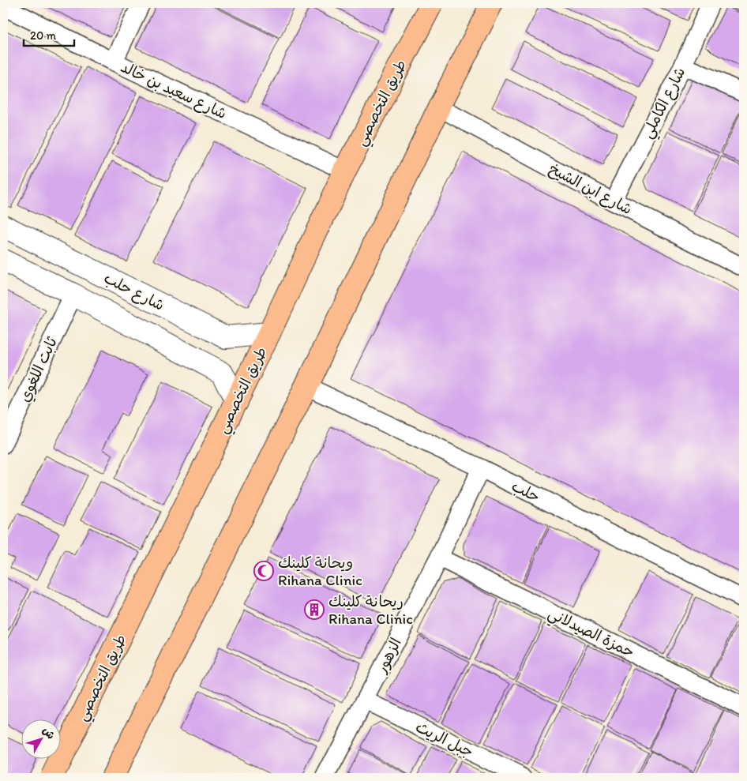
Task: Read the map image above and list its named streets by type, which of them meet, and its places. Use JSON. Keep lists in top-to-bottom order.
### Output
{
  "streets": {
    "main road": ["طريق التخصصي"],
    "street": [
      "شارع سعيد بن خالد",
      "شارع الكاملي",
      "شارع ابن الشيخ",
      "شارع حلب",
      "ثابت اللغوي",
      "حلب",
      "حمزة الصيدلاني",
      "الزهور",
      "جبل الريث"
    ]
  },
  "crossings": [
    ["شارع سعيد بن خالد", "طريق التخصصي"],
    ["طريق التخصصي", "شارع حلب"],
    ["شارع الكاملي", "شارع ابن الشيخ"],
    ["شارع حلب", "ثابت اللغوي"],
    ["حلب", "الزهور"],
    ["حمزة الصيدلاني", "الزهور"],
    ["الزهور", "جبل الريث"]
  ],
  "places": {
    "mosque": ["ويحانة كلينك Rihana Clinic"],
    "building": ["ريحانة كلينك Rihana Clinic"]
  },
  "scale_bar": "20 m",
  "north": "top right"
}
